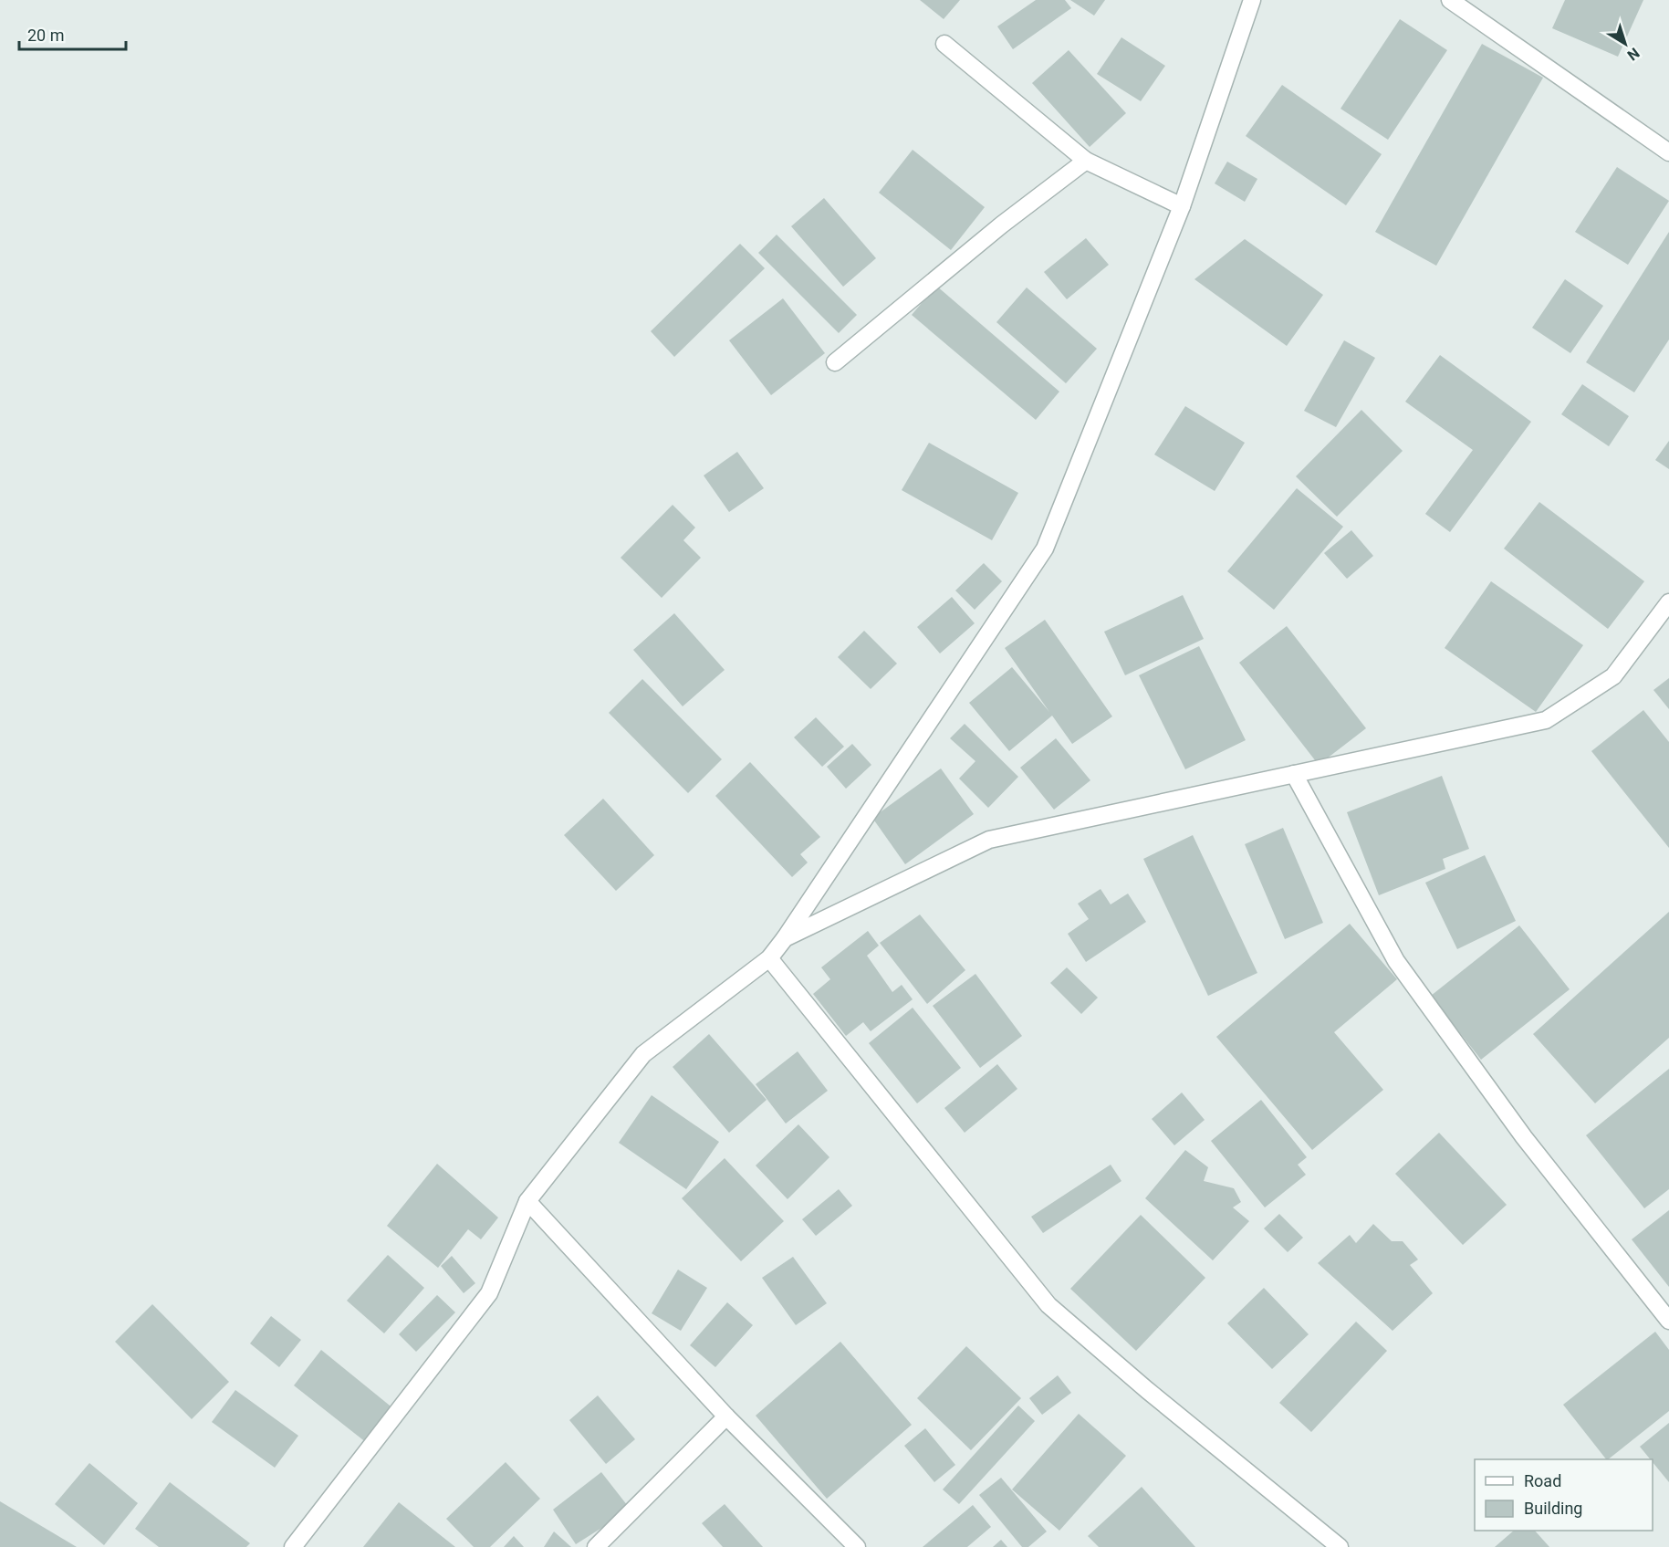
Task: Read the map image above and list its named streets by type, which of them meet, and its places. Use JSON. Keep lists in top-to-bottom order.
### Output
{
  "legend": ["Road", "Building"],
  "scale_bar": "20 m",
  "north": "bottom right"
}
